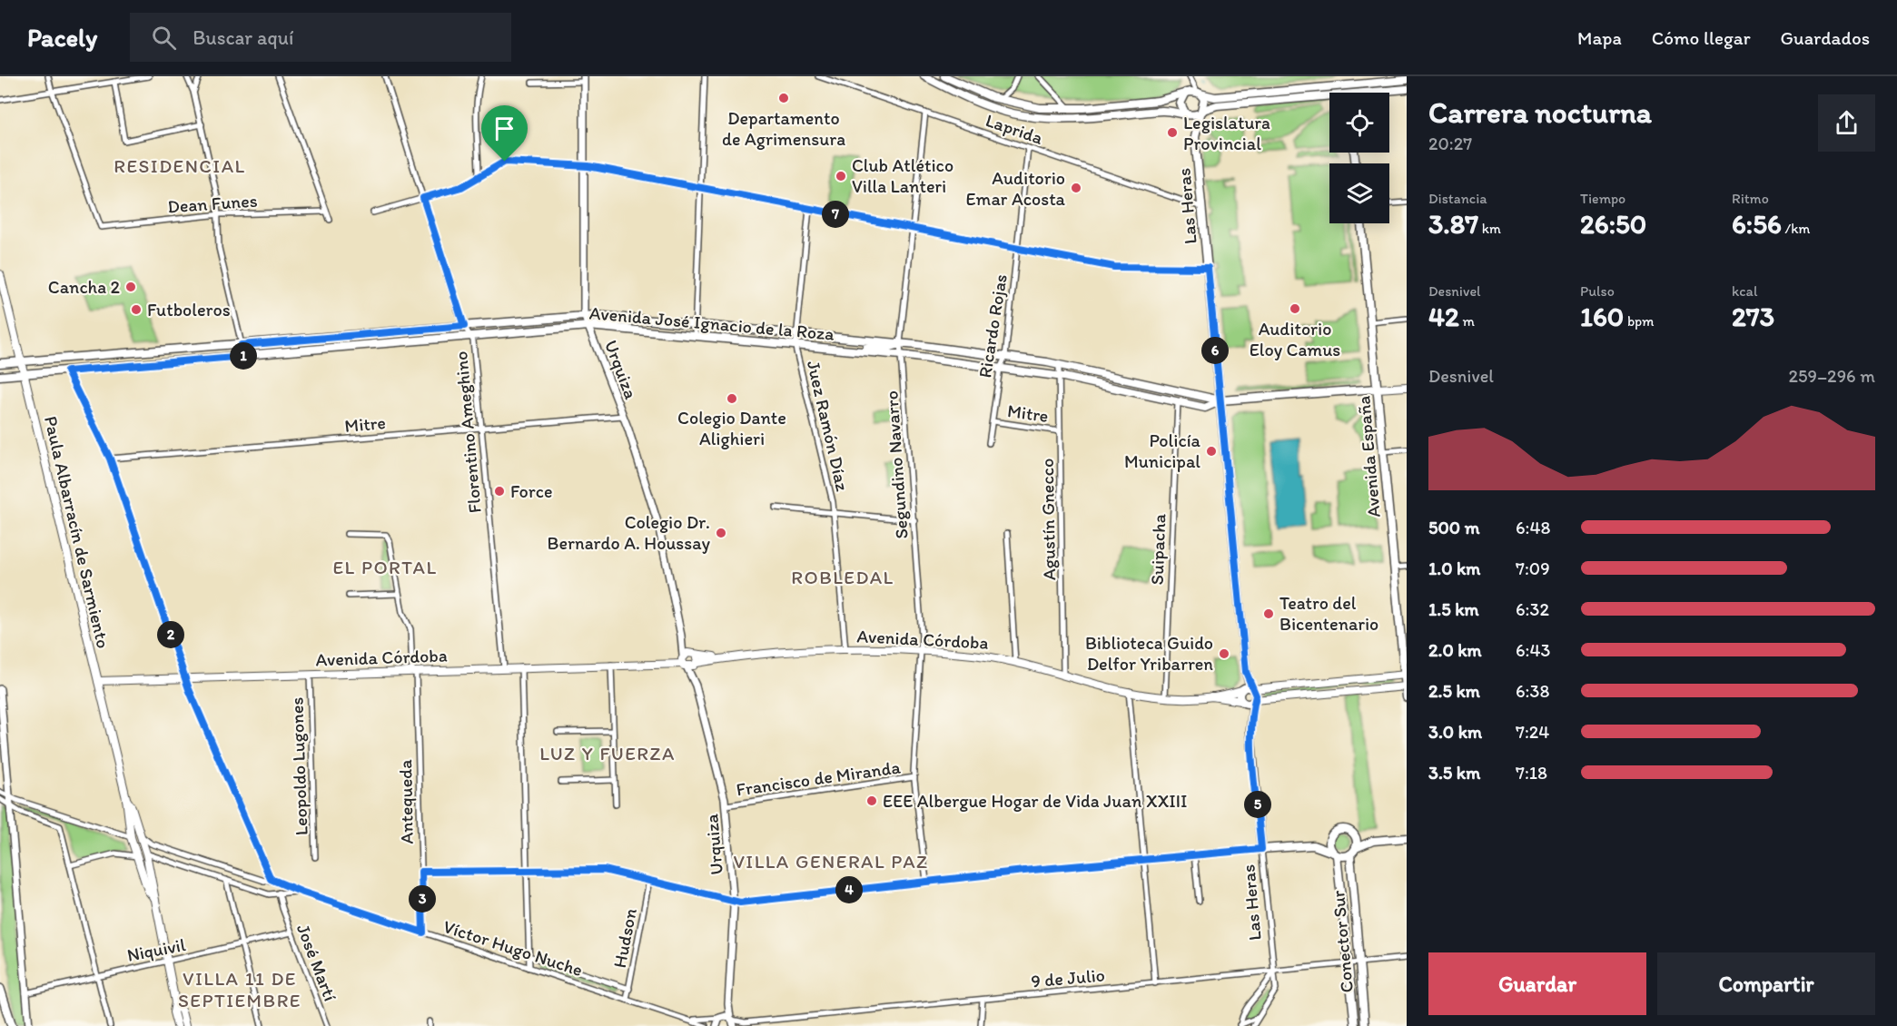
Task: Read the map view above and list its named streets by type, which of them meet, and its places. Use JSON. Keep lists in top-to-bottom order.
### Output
{
  "streets": {
    "main road": [
      "Las Heras",
      "Avenida José Ignacio de la Roza",
      "Avenida España",
      "Paula Albarracín de Sarmiento",
      "Avenida Córdoba",
      "Conector Sur"
    ],
    "street": [
      "Laprida",
      "Dean Funes",
      "Ricardo Rojas",
      "Urquiza",
      "Mitre",
      "Juez Ramón Díaz",
      "Florentino Ameghino",
      "Segundino Navarro",
      "Agustín Gnecco",
      "Suipacha",
      "Leopoldo Lugones",
      "Francisco de Miranda",
      "Antequeda",
      "Hudson",
      "Víctor Hugo Nuche",
      "Niquivil",
      "José Martí",
      "9 de Julio"
    ]
  },
  "crossings": [
    ["Laprida", "Las Heras"],
    ["Laprida", "Ricardo Rojas"],
    ["Laprida", "Segundino Navarro"],
    ["Las Heras", "Avenida José Ignacio de la Roza"],
    ["Las Heras", "Avenida Córdoba"],
    ["Las Heras", "9 de Julio"],
    ["Avenida José Ignacio de la Roza", "Ricardo Rojas"],
    ["Avenida José Ignacio de la Roza", "Urquiza"],
    ["Avenida José Ignacio de la Roza", "Juez Ramón Díaz"],
    ["Avenida José Ignacio de la Roza", "Florentino Ameghino"],
    ["Avenida José Ignacio de la Roza", "Avenida España"],
    ["Avenida José Ignacio de la Roza", "Segundino Navarro"],
    ["Avenida José Ignacio de la Roza", "Agustín Gnecco"],
    ["Avenida José Ignacio de la Roza", "Paula Albarracín de Sarmiento"],
    ["Avenida José Ignacio de la Roza", "Suipacha"],
    ["Ricardo Rojas", "Mitre"],
    ["Urquiza", "Mitre"],
    ["Urquiza", "Avenida Córdoba"],
    ["Urquiza", "Francisco de Miranda"],
    ["Urquiza", "Víctor Hugo Nuche"],
    ["Urquiza", "9 de Julio"],
    ["Mitre", "Florentino Ameghino"],
    ["Mitre", "Agustín Gnecco"],
    ["Juez Ramón Díaz", "Avenida Córdoba"],
    ["Florentino Ameghino", "Avenida Córdoba"],
    ["Segundino Navarro", "Avenida Córdoba"],
    ["Segundino Navarro", "Francisco de Miranda"],
    ["Agustín Gnecco", "Avenida Córdoba"],
    ["Paula Albarracín de Sarmiento", "Avenida Córdoba"],
    ["Suipacha", "Avenida Córdoba"],
    ["Avenida Córdoba", "Leopoldo Lugones"],
    ["Avenida Córdoba", "Antequeda"],
    ["Antequeda", "Víctor Hugo Nuche"],
    ["Hudson", "Víctor Hugo Nuche"],
    ["Conector Sur", "9 de Julio"],
    ["Víctor Hugo Nuche", "José Martí"],
    ["Niquivil", "José Martí"]
  ],
  "districts": [
    "RESIDENCIAL",
    "EL PORTAL",
    "ROBLEDAL",
    "LUZ Y FUERZA",
    "VILLA GENERAL PAZ",
    "VILLA 11 DE SEPTIEMBRE"
  ],
  "places": [
    "Departamento de Agrimensura",
    "Legislatura Provincial",
    "Club Atlético Villa Lanteri",
    "Auditorio Emar Acosta",
    "Cancha 2",
    "Auditorio Eloy Camus",
    "Futboleros",
    "Colegio Dante Alighieri",
    "Policía Municipal",
    "Force",
    "Colegio Dr. Bernardo A. Houssay",
    "Teatro del Bicentenario",
    "Biblioteca Guido Delfor Yribarren",
    "EEE Albergue Hogar de Vida Juan XXIII"
  ],
  "page": {
    "header": "Pacely",
    "search": "Buscar aquí",
    "nav": ["Mapa", "Cómo llegar", "Guardados"],
    "heading": ["Carrera nocturna", "20:27"],
    "stats": [
      ["Distancia", "3.87 km"],
      ["Tiempo", "26:50"],
      ["Ritmo", "6:56 /km"],
      ["Desnivel", "42 m"],
      ["Pulso", "160 bpm"],
      ["kcal", "273"]
    ],
    "pins": [
      "7",
      "6",
      "1",
      "2",
      "5",
      "4",
      "3"
    ],
    "chart": ["Desnivel", "259–296 m"],
    "list": [
      {
        "name": "500 m",
        "note": "6:48"
      },
      {
        "name": "1.0 km",
        "note": "7:09"
      },
      {
        "name": "1.5 km",
        "note": "6:32"
      },
      {
        "name": "2.0 km",
        "note": "6:43"
      },
      {
        "name": "2.5 km",
        "note": "6:38"
      },
      {
        "name": "3.0 km",
        "note": "7:24"
      },
      {
        "name": "3.5 km",
        "note": "7:18"
      }
    ],
    "buttons": ["Guardar", "Compartir"]
  }
}
